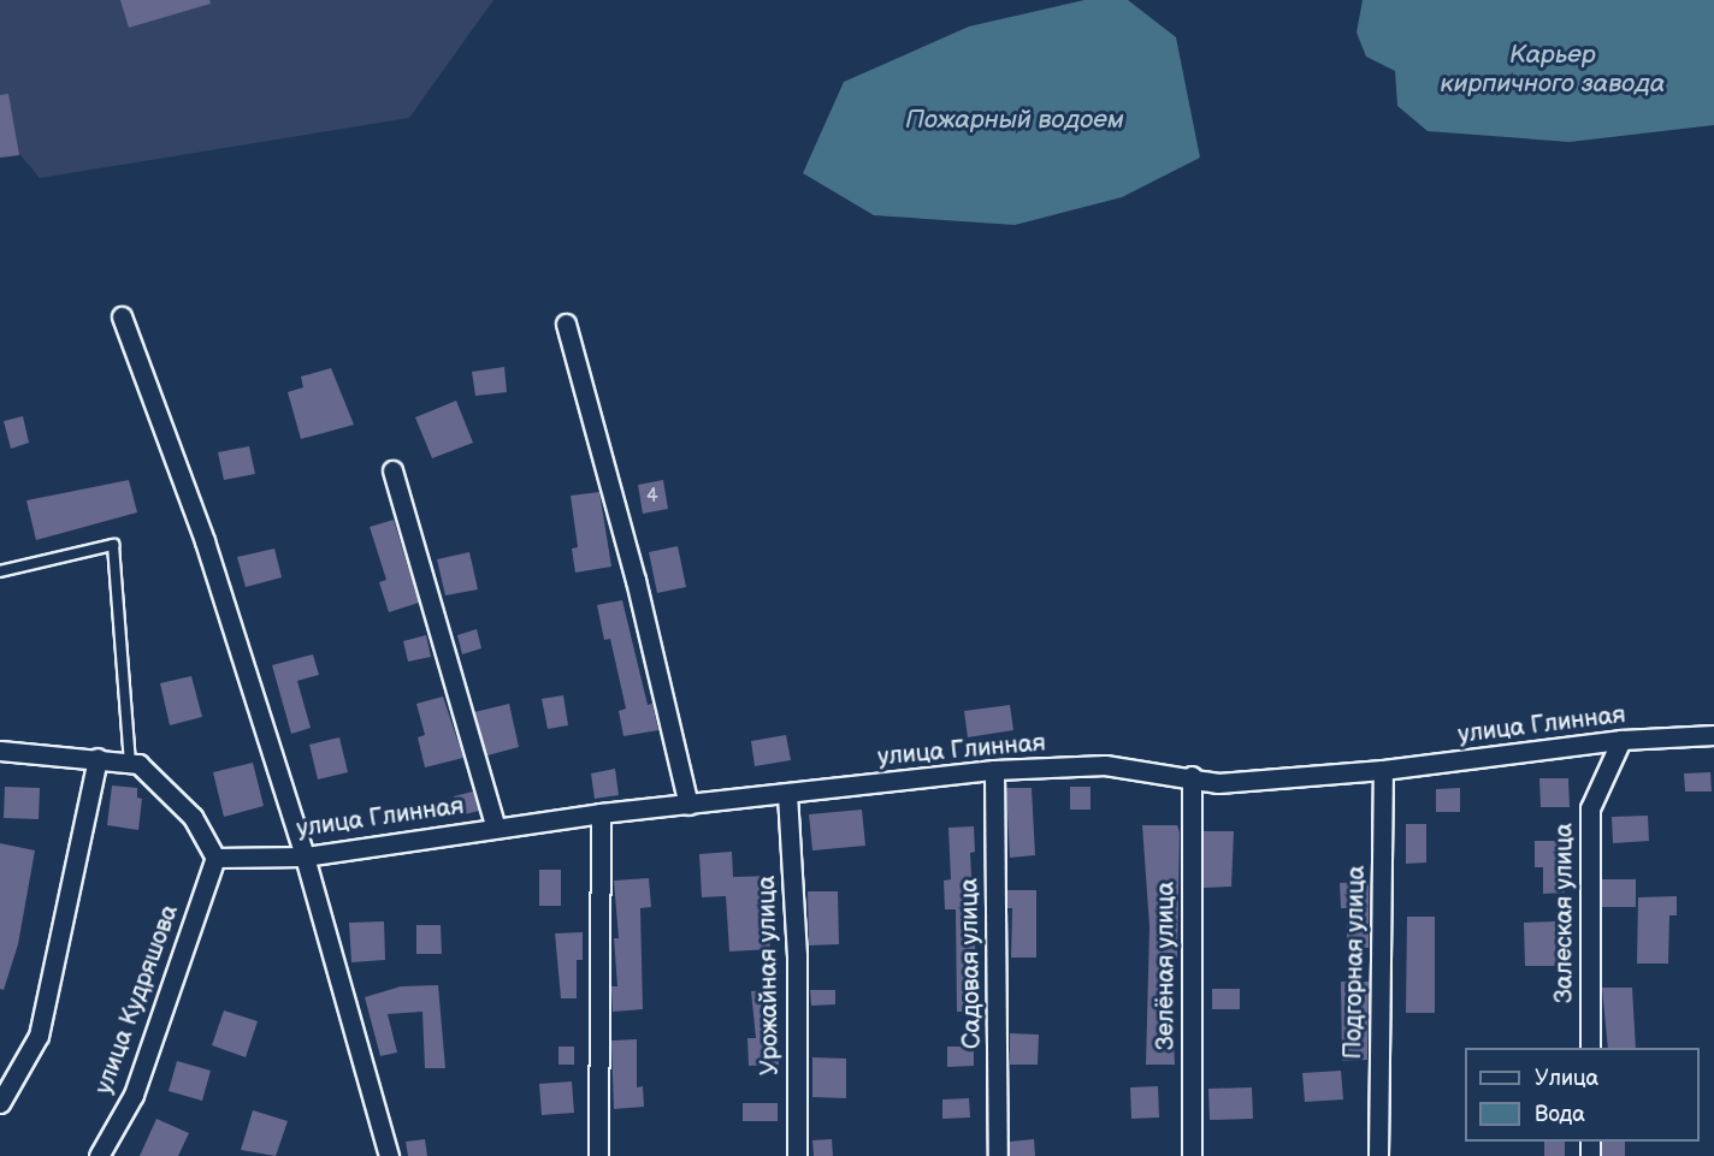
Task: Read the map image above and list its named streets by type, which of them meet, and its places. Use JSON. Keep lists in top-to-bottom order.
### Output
{
  "streets": {
    "street": [
      "улица Глинная",
      "Залеская улица",
      "Подгорная улица",
      "Садовая улица",
      "Зелёная улица",
      "Урожайная улица",
      "улица Кудряшова"
    ]
  },
  "crossings": [
    ["улица Глинная", "Залеская улица"],
    ["улица Глинная", "Подгорная улица"],
    ["улица Глинная", "Садовая улица"],
    ["улица Глинная", "Зелёная улица"],
    ["улица Глинная", "Урожайная улица"],
    ["улица Глинная", "улица Кудряшова"]
  ],
  "water": ["Карьер кирпичного завода", "Пожарный водоем"],
  "house_numbers": ["4"],
  "legend": ["Улица", "Вода"]
}
